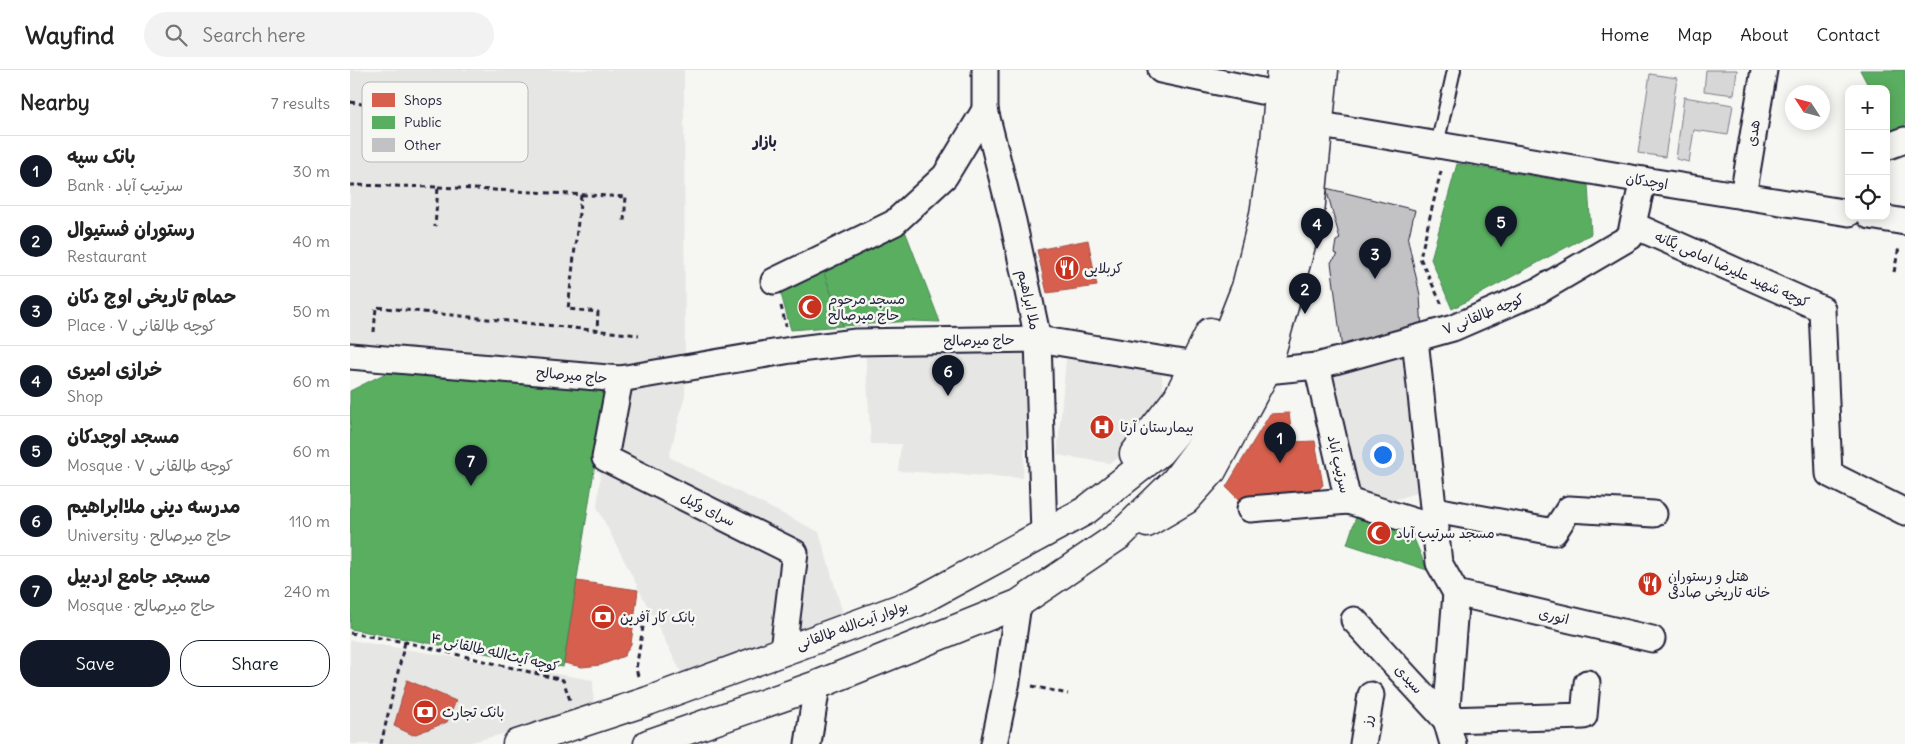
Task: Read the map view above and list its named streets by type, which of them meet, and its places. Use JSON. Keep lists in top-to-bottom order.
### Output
{
  "streets": {
    "main road": ["بولوار آیت‌الله طالقانی"],
    "street": [
      "هدی",
      "اوچدکان",
      "کوچه شهید علیرضا امامی یگانه",
      "ملا ابراهیم",
      "کوچه طالقانی ۷",
      "حاج میرصالح",
      "سرتیپ آباد",
      "سرای وکیل",
      "انوری",
      "سیدی",
      "رز"
    ],
    "path": ["کوچه آیت‌الله طالقانی ۴"]
  },
  "crossings": [
    ["هدی", "اوچدکان"],
    ["اوچدکان", "کوچه طالقانی ۷"],
    ["کوچه شهید علیرضا امامی یگانه", "کوچه طالقانی ۷"],
    ["ملا ابراهیم", "حاج میرصالح"],
    ["ملا ابراهیم", "بولوار آیت‌الله طالقانی"],
    ["کوچه طالقانی ۷", "سرتیپ آباد"],
    ["حاج میرصالح", "سرای وکیل"],
    ["سرای وکیل", "بولوار آیت‌الله طالقانی"],
    ["بولوار آیت‌الله طالقانی", "کوچه آیت‌الله طالقانی ۴"]
  ],
  "districts": ["بازار"],
  "places": {
    "restaurant": ["کربلایی", "هتل و رستوران خانه تاریخی صادقی"],
    "mosque": ["مسجد مرحوم حاج میرصالح", "مسجد سرتیپ آباد"],
    "hospital": ["بیمارستان آرتا"],
    "bank": ["بانک کار آفرین", "بانک تجارت"]
  },
  "legend": ["Shops", "Public", "Other"],
  "north": "top left",
  "page": {
    "header": "Wayfind",
    "search": "Search here",
    "nav": [
      "Home",
      "Map",
      "About",
      "Contact"
    ],
    "heading": ["Nearby", "7 results"],
    "map_buttons": ["+", "−"],
    "list": [
      {
        "mark": "1",
        "name": "بانک سپه",
        "note": "Bank · سرتیپ آباد",
        "value": "30 m"
      },
      {
        "mark": "2",
        "name": "رستوران فستیوال",
        "note": "Restaurant",
        "value": "40 m"
      },
      {
        "mark": "3",
        "name": "حمام تاریخی اوچ دکان",
        "note": "Place · کوچه طالقانی ۷",
        "value": "50 m"
      },
      {
        "mark": "4",
        "name": "خرازی امیری",
        "note": "Shop",
        "value": "60 m"
      },
      {
        "mark": "5",
        "name": "مسجد اوچدکان",
        "note": "Mosque · کوچه طالقانی ۷",
        "value": "60 m"
      },
      {
        "mark": "6",
        "name": "مدرسه دینی ملاابراهیم",
        "note": "University · حاج میرصالح",
        "value": "110 m"
      },
      {
        "mark": "7",
        "name": "مسجد جامع اردبیل",
        "note": "Mosque · حاج میرصالح",
        "value": "240 m"
      }
    ],
    "pins": [
      "5",
      "4",
      "3",
      "2",
      "6",
      "1",
      "7"
    ],
    "buttons": ["Save", "Share"]
  }
}
